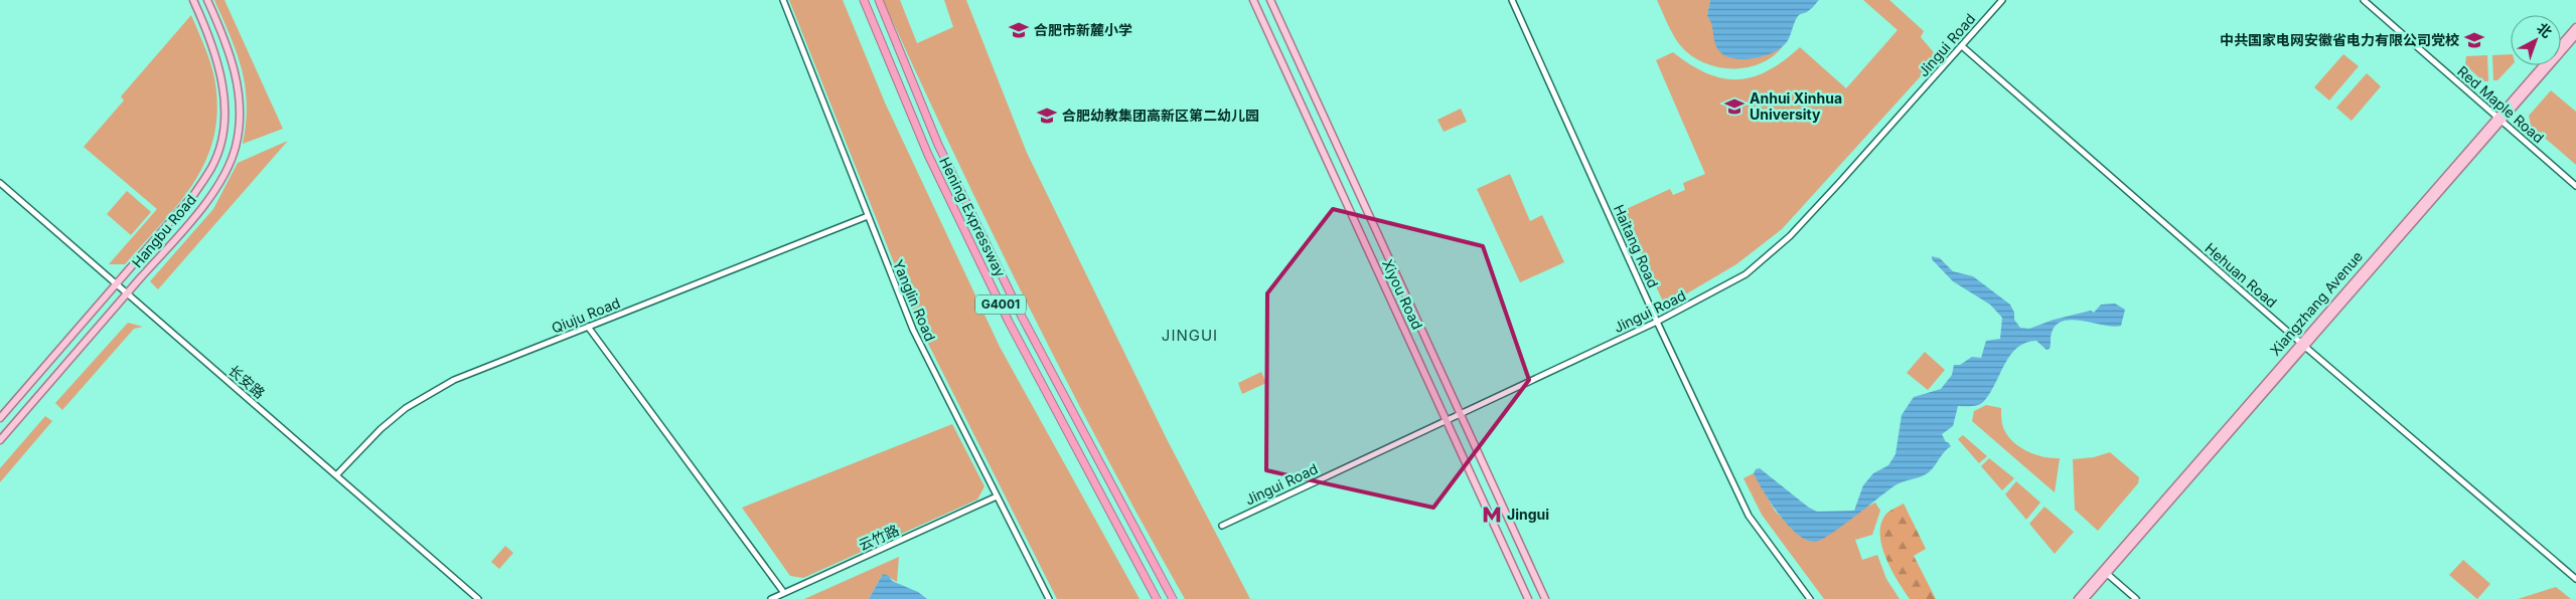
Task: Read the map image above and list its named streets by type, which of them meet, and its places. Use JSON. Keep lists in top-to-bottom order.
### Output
{
  "streets": {
    "highway": ["Hening Expressway", "G4001"],
    "main road": ["Hangbu Road", "Xiyou Road", "Xiangzhang Avenue"],
    "street": [
      "Jingui Road",
      "Red Maple Road",
      "Haitang Road",
      "Hehuan Road",
      "Yanglin Road",
      "Qiuju Road",
      "长安路",
      "云竹路"
    ]
  },
  "crossings": [
    ["Jingui Road", "Haitang Road"],
    ["Jingui Road", "Hehuan Road"],
    ["Jingui Road", "Xiyou Road"],
    ["Red Maple Road", "Xiangzhang Avenue"],
    ["Hangbu Road", "长安路"],
    ["Hehuan Road", "Xiangzhang Avenue"],
    ["Yanglin Road", "Qiuju Road"],
    ["Yanglin Road", "云竹路"],
    ["Qiuju Road", "长安路"]
  ],
  "districts": ["JINGUI"],
  "places": {
    "school or university": [
      "合肥市新麓小学",
      "中共国家电网安徽省电力有限公司党校",
      "Anhui Xinhua University",
      "合肥幼教集团高新区第二幼儿园"
    ],
    "metro station": ["Jingui"]
  },
  "north": "top right"
}
